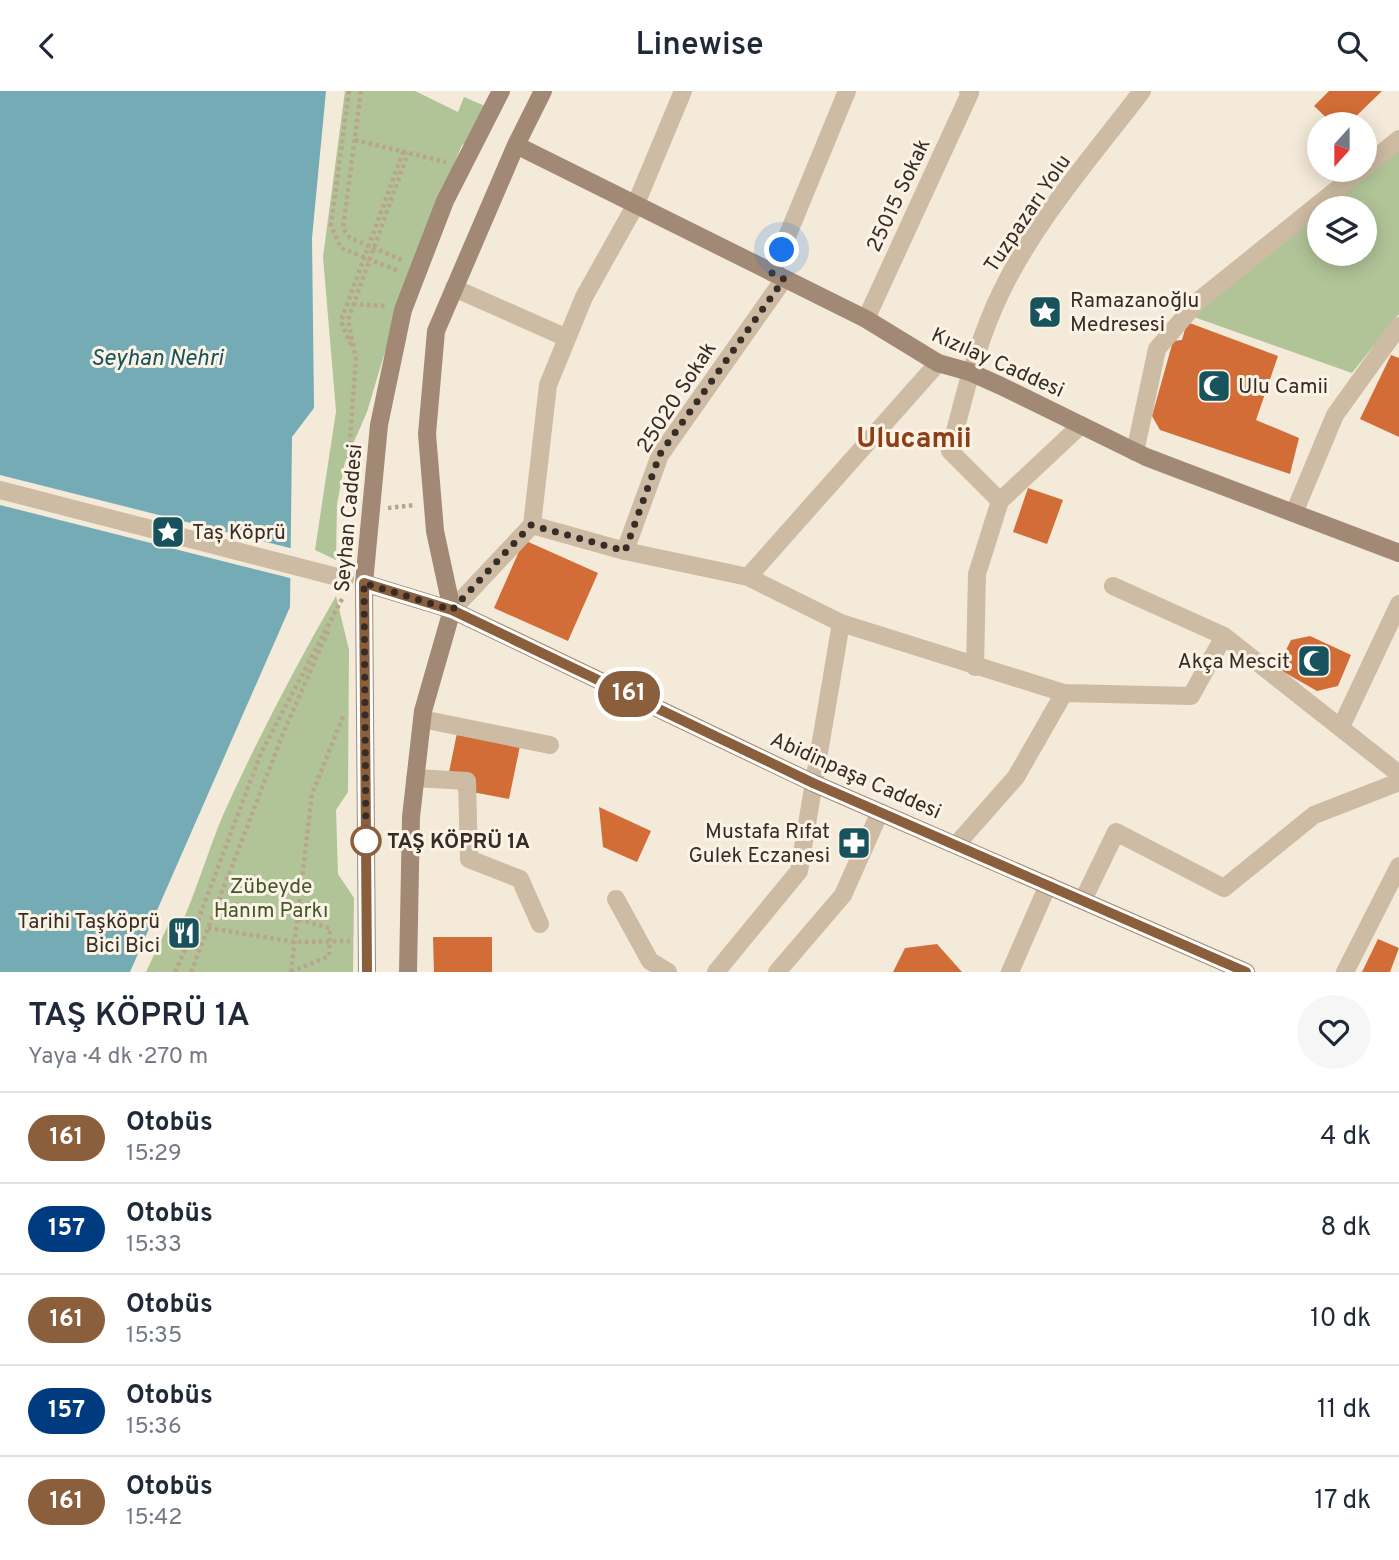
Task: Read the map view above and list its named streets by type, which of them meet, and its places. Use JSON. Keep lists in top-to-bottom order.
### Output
{
  "streets": {
    "main road": ["Kızılay Caddesi", "Seyhan Caddesi", "Abidinpaşa Caddesi"],
    "street": ["25015 Sokak", "Tuzpazarı Yolu", "25020 Sokak"]
  },
  "crossings": [
    ["25015 Sokak", "Kızılay Caddesi"],
    ["Tuzpazarı Yolu", "Kızılay Caddesi"],
    ["Kızılay Caddesi", "25020 Sokak"],
    ["Seyhan Caddesi", "Abidinpaşa Caddesi"]
  ],
  "districts": ["Ulucamii"],
  "water": ["Seyhan Nehri"],
  "parks": ["Zübeyde Hanım Parkı"],
  "places": {
    "place": ["Ramazanoğlu Medresesi", "Taș Köprü"],
    "mosque": ["Ulu Camii", "Akça Mescit"],
    "other": ["TAŞ KÖPRÜ 1A"],
    "pharmacy": ["Mustafa Rıfat Gulek Eczanesi"],
    "restaurant": ["Tarihi Taşköprü Bici Bici"]
  },
  "lines": ["bus line 161"],
  "north": "bottom",
  "page": {
    "header": "Linewise",
    "on_map": "161",
    "heading": ["TAŞ KÖPRÜ 1A", "Yaya · 4 dk · 270 m"],
    "list": [
      {
        "mark": "161",
        "name": "Otobüs",
        "note": "15:29",
        "value": "4 dk"
      },
      {
        "mark": "157",
        "name": "Otobüs",
        "note": "15:33",
        "value": "8 dk"
      },
      {
        "mark": "161",
        "name": "Otobüs",
        "note": "15:35",
        "value": "10 dk"
      },
      {
        "mark": "157",
        "name": "Otobüs",
        "note": "15:36",
        "value": "11 dk"
      },
      {
        "mark": "161",
        "name": "Otobüs",
        "note": "15:42",
        "value": "17 dk"
      }
    ]
  }
}
